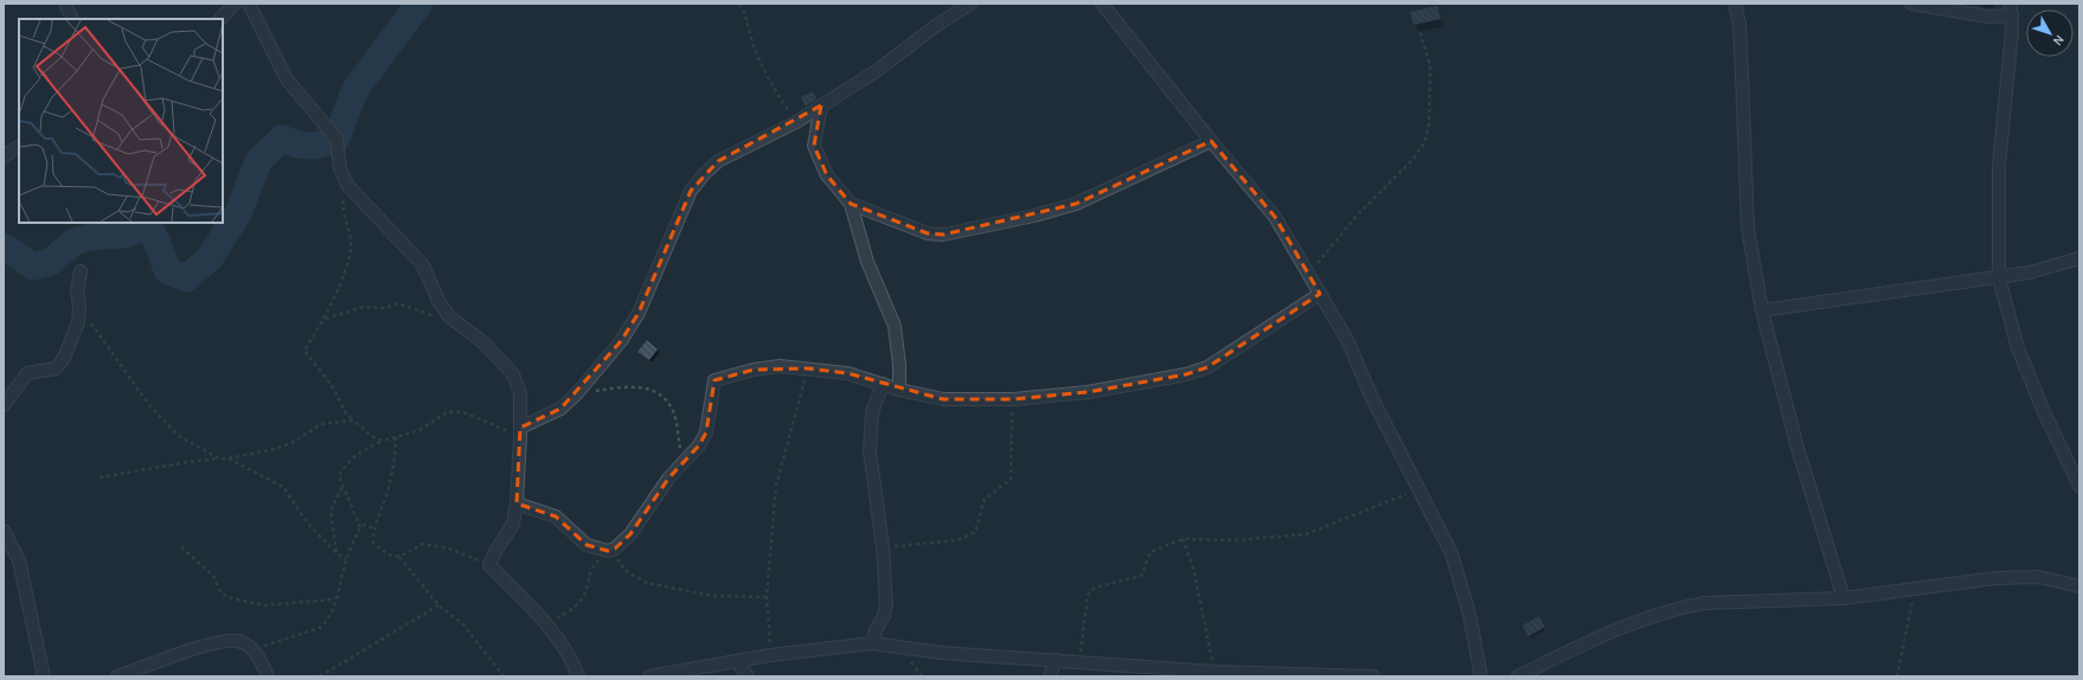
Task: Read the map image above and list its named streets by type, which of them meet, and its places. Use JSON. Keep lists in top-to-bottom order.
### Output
{
  "north": "bottom right"
}
